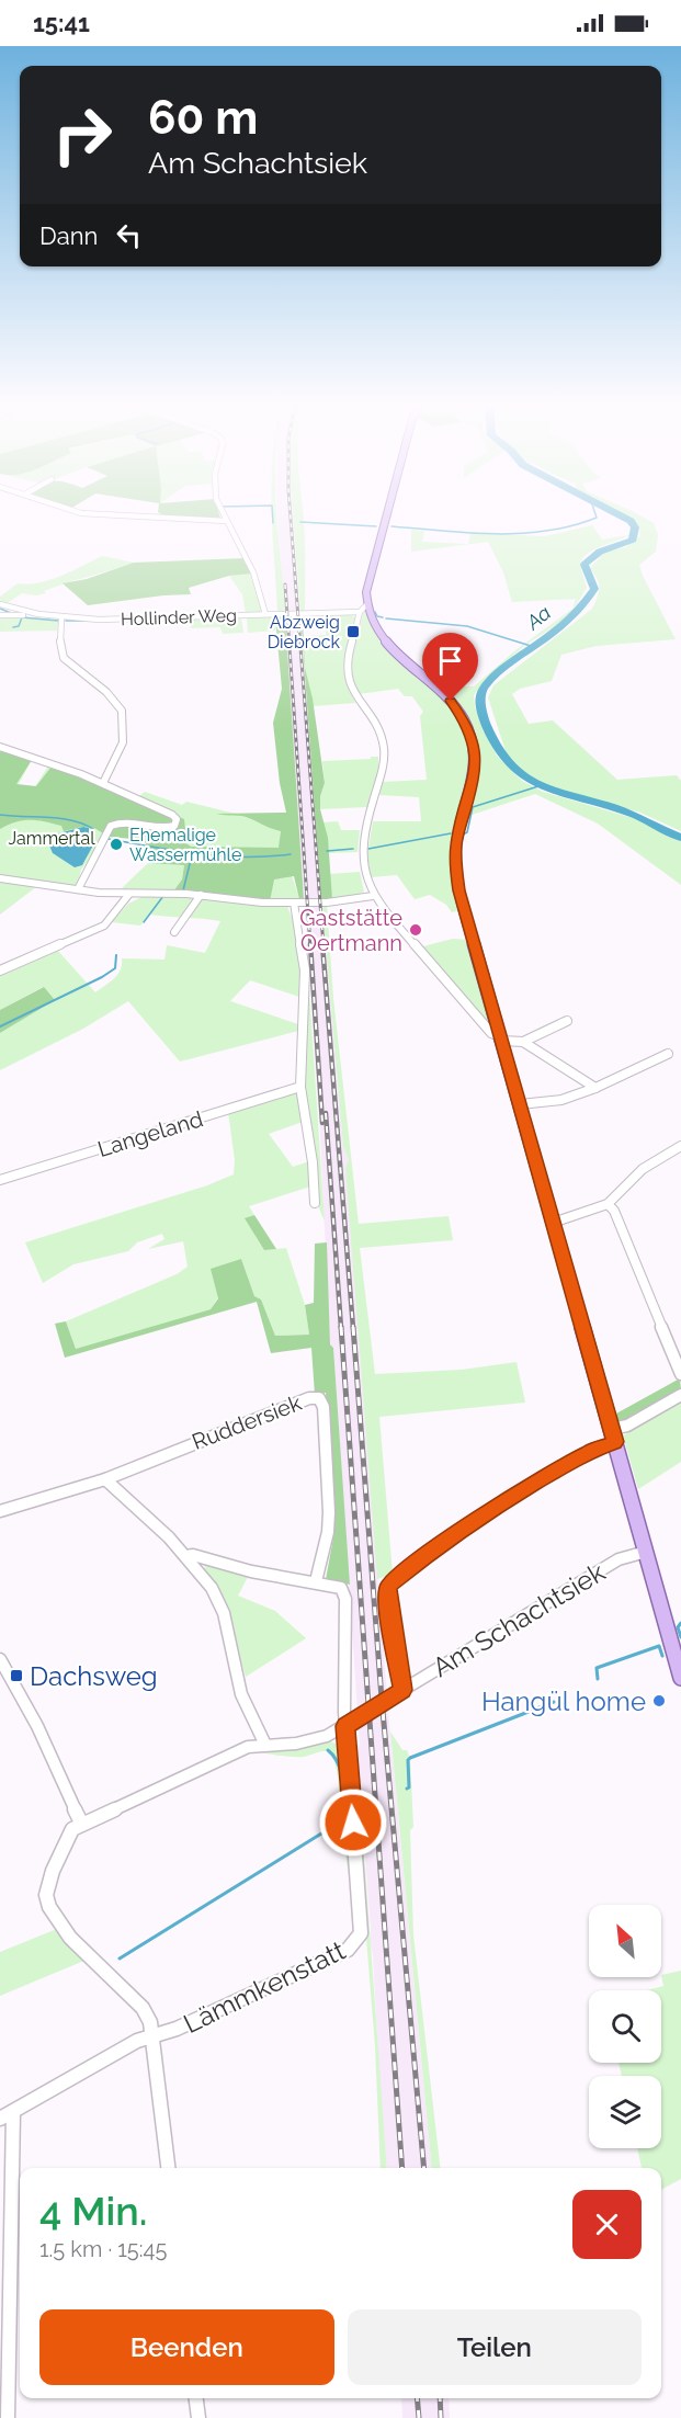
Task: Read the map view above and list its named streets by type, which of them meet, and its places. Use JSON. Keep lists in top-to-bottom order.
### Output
{
  "streets": {
    "street": [
      "Hollinder Weg",
      "Langeland",
      "Ruddersiek",
      "Am Schachtsiek",
      "Lämmkenstatt"
    ]
  },
  "crossings": [
    ["Am Schachtsiek", "Lämmkenstatt"]
  ],
  "water": ["Aa"],
  "parks": ["Jammertal"],
  "places": {
    "transit": ["Abzweig Diebrock", "Dachsweg"],
    "other": ["Ehemalige Wassermühle", "Gaststätte Oertmann", "Hangül home"]
  },
  "north": "top left",
  "page": {
    "status": "15:41",
    "turn": ["60 m", "Am Schachtsiek"],
    "then": "Dann",
    "heading": ["4 Min.", "1.5 km · 15:45"],
    "buttons": ["Beenden", "Teilen"]
  }
}
